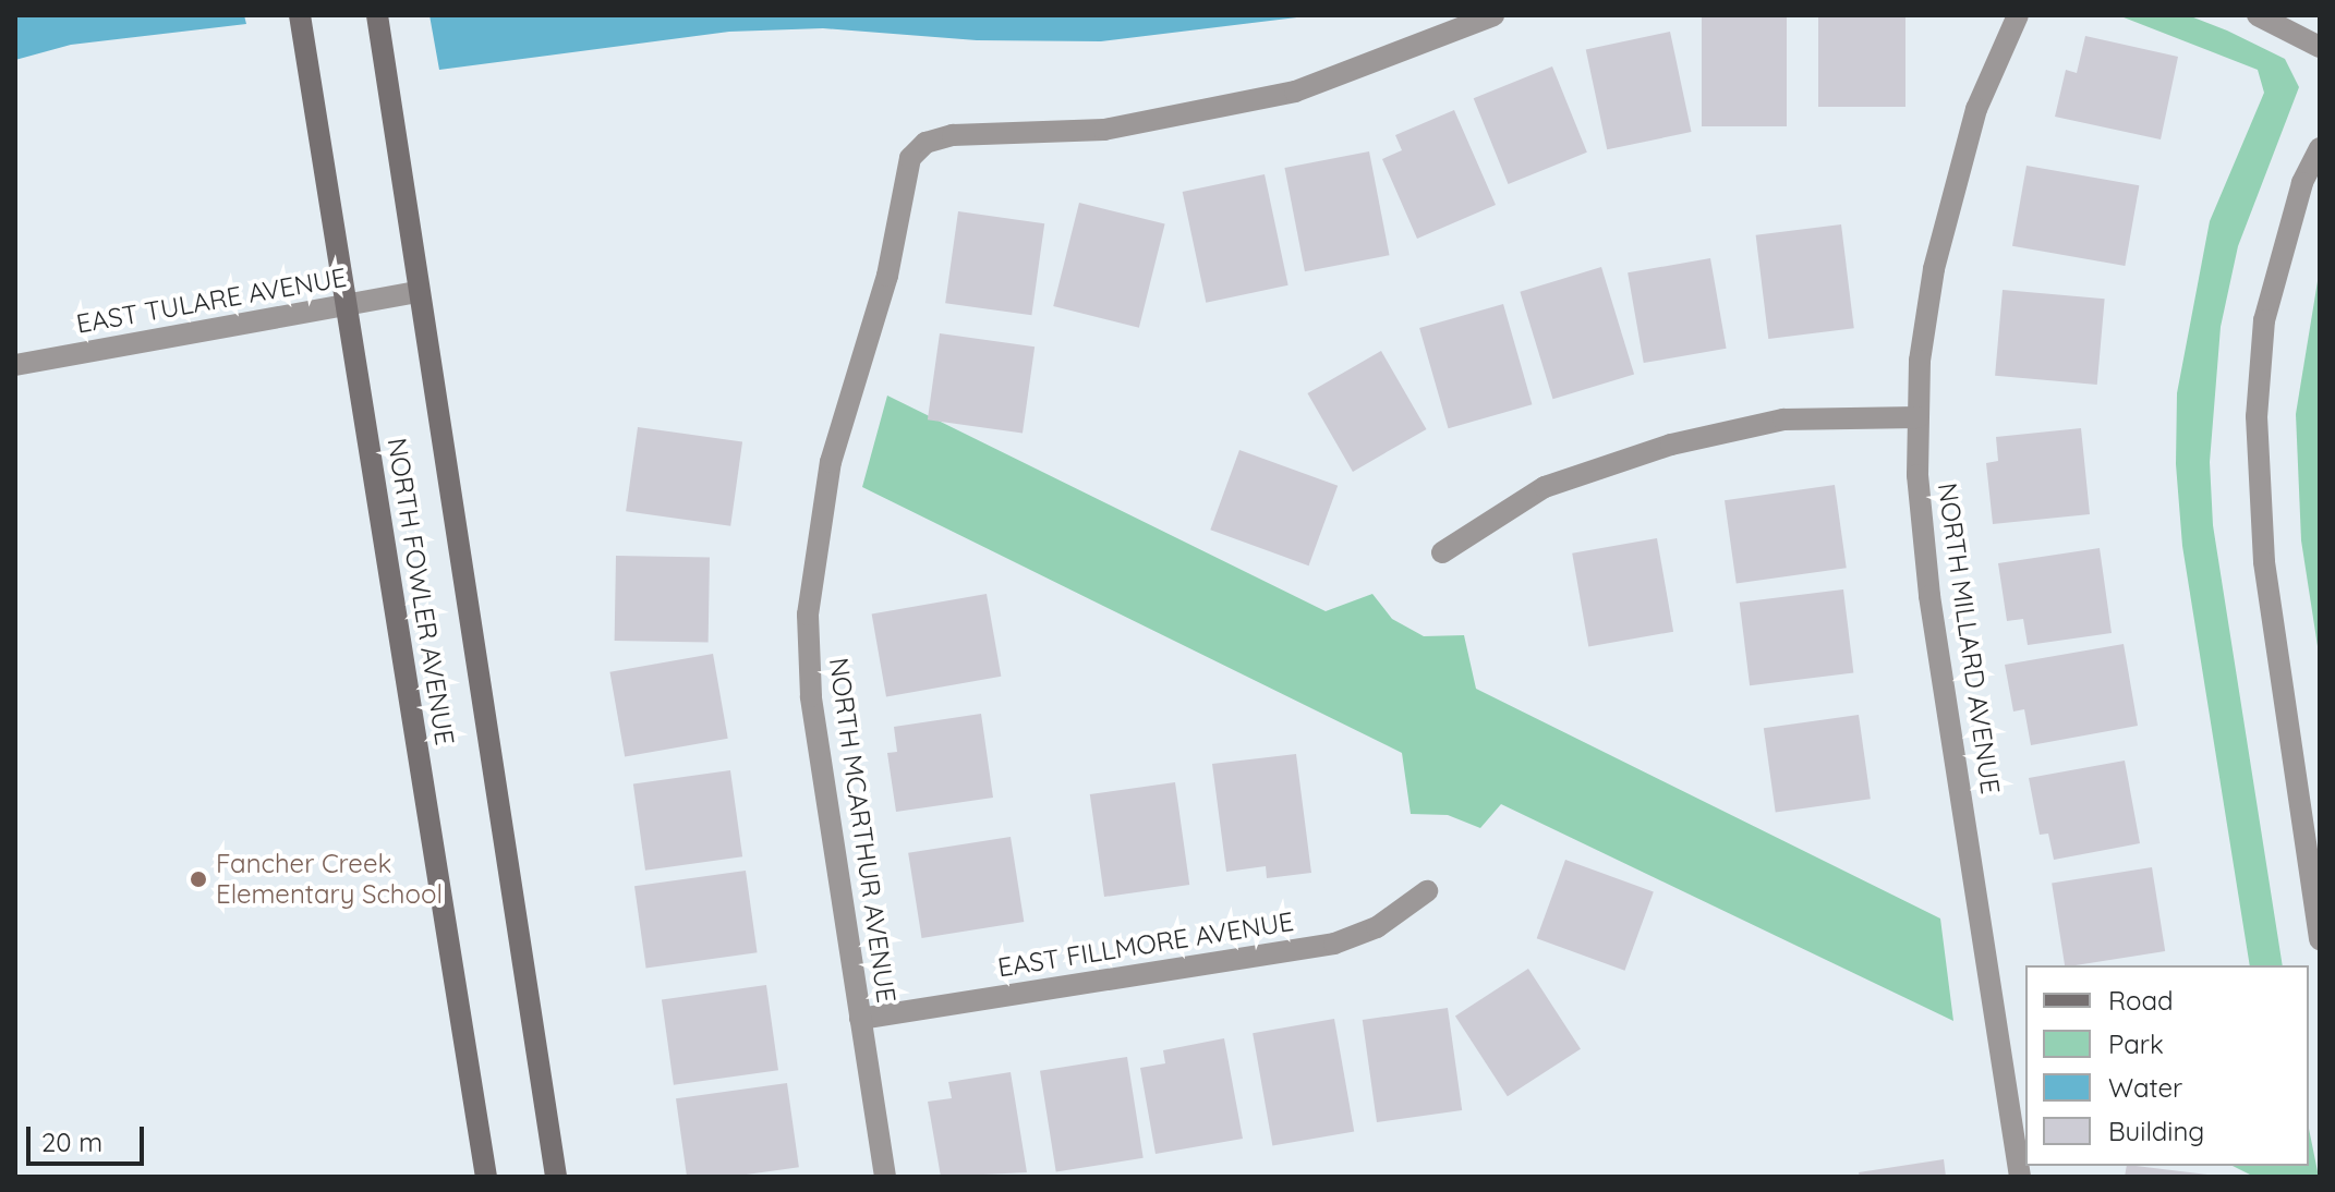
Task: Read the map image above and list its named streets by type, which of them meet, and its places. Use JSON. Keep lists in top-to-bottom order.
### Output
{
  "streets": {
    "main road": ["NORTH FOWLER AVENUE"],
    "street": [
      "EAST TULARE AVENUE",
      "NORTH MILLARD AVENUE",
      "NORTH MCARTHUR AVENUE",
      "EAST FILLMORE AVENUE"
    ]
  },
  "crossings": [
    ["EAST TULARE AVENUE", "NORTH FOWLER AVENUE"],
    ["NORTH MCARTHUR AVENUE", "EAST FILLMORE AVENUE"]
  ],
  "places": ["Fancher Creek Elementary School"],
  "legend": [
    "Road",
    "Park",
    "Water",
    "Building"
  ],
  "scale_bar": "20 m"
}
